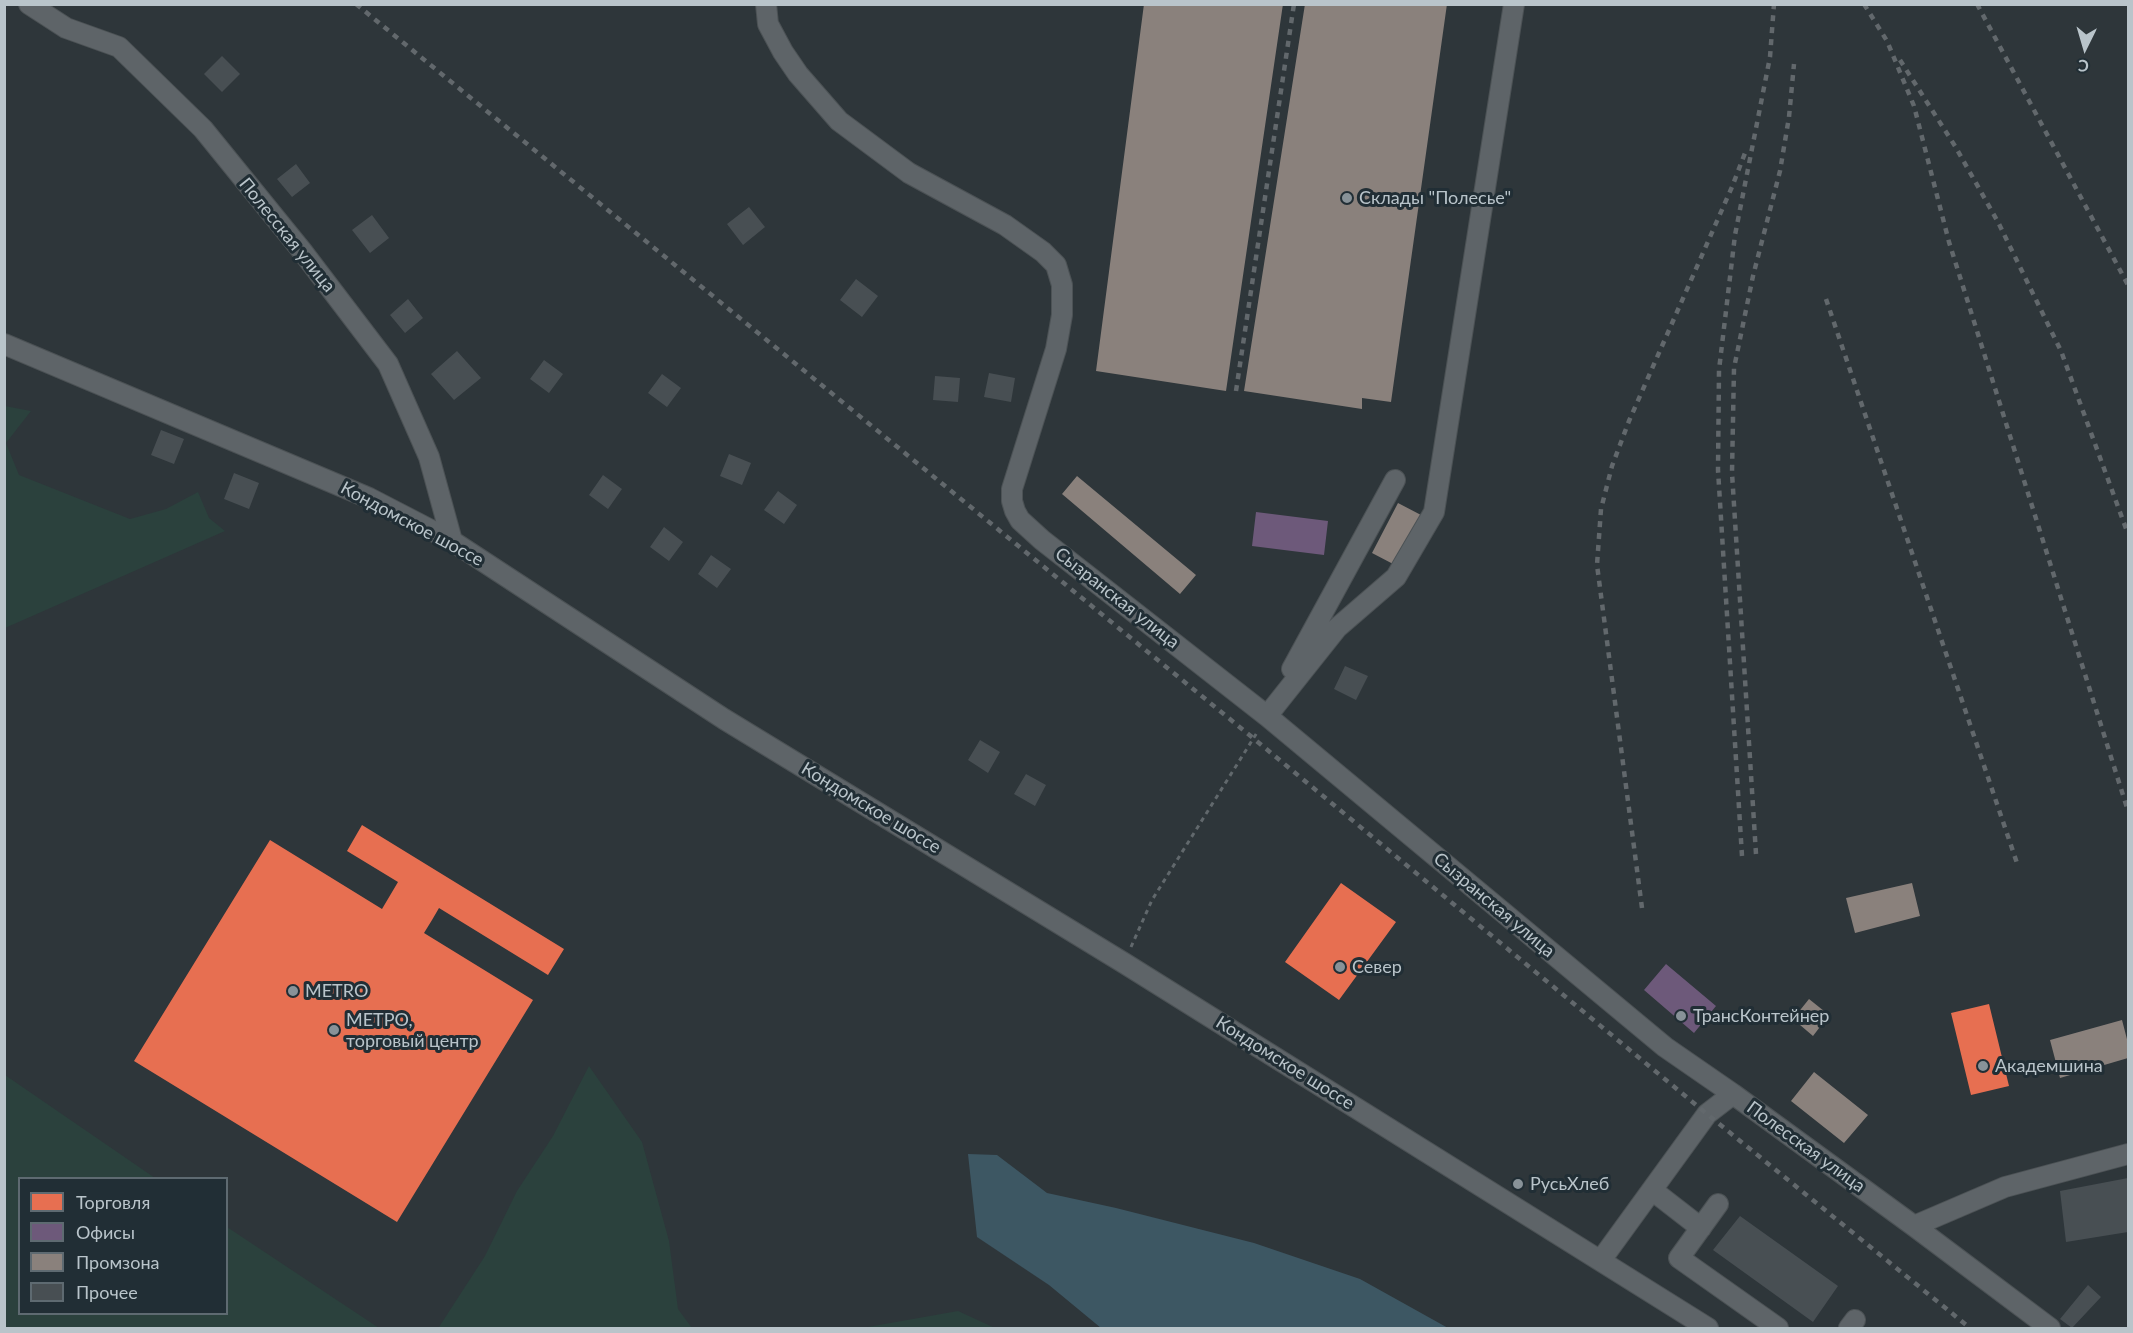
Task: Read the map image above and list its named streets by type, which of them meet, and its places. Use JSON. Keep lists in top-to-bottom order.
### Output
{
  "streets": {
    "street": ["Полесская улица", "Кондомское шоссе", "Сызранская улица"]
  },
  "crossings": [
    ["Полесская улица", "Кондомское шоссе"],
    ["Полесская улица", "Сызранская улица"]
  ],
  "places": [
    "Склады \"Полесье\"",
    "Север",
    "METRO",
    "ТрансКонтейнер",
    "МЕТРО, торговый центр",
    "Академшина",
    "РусьХлеб"
  ],
  "legend": [
    "Торговля",
    "Офисы",
    "Промзона",
    "Прочее"
  ],
  "north": "bottom"
}
